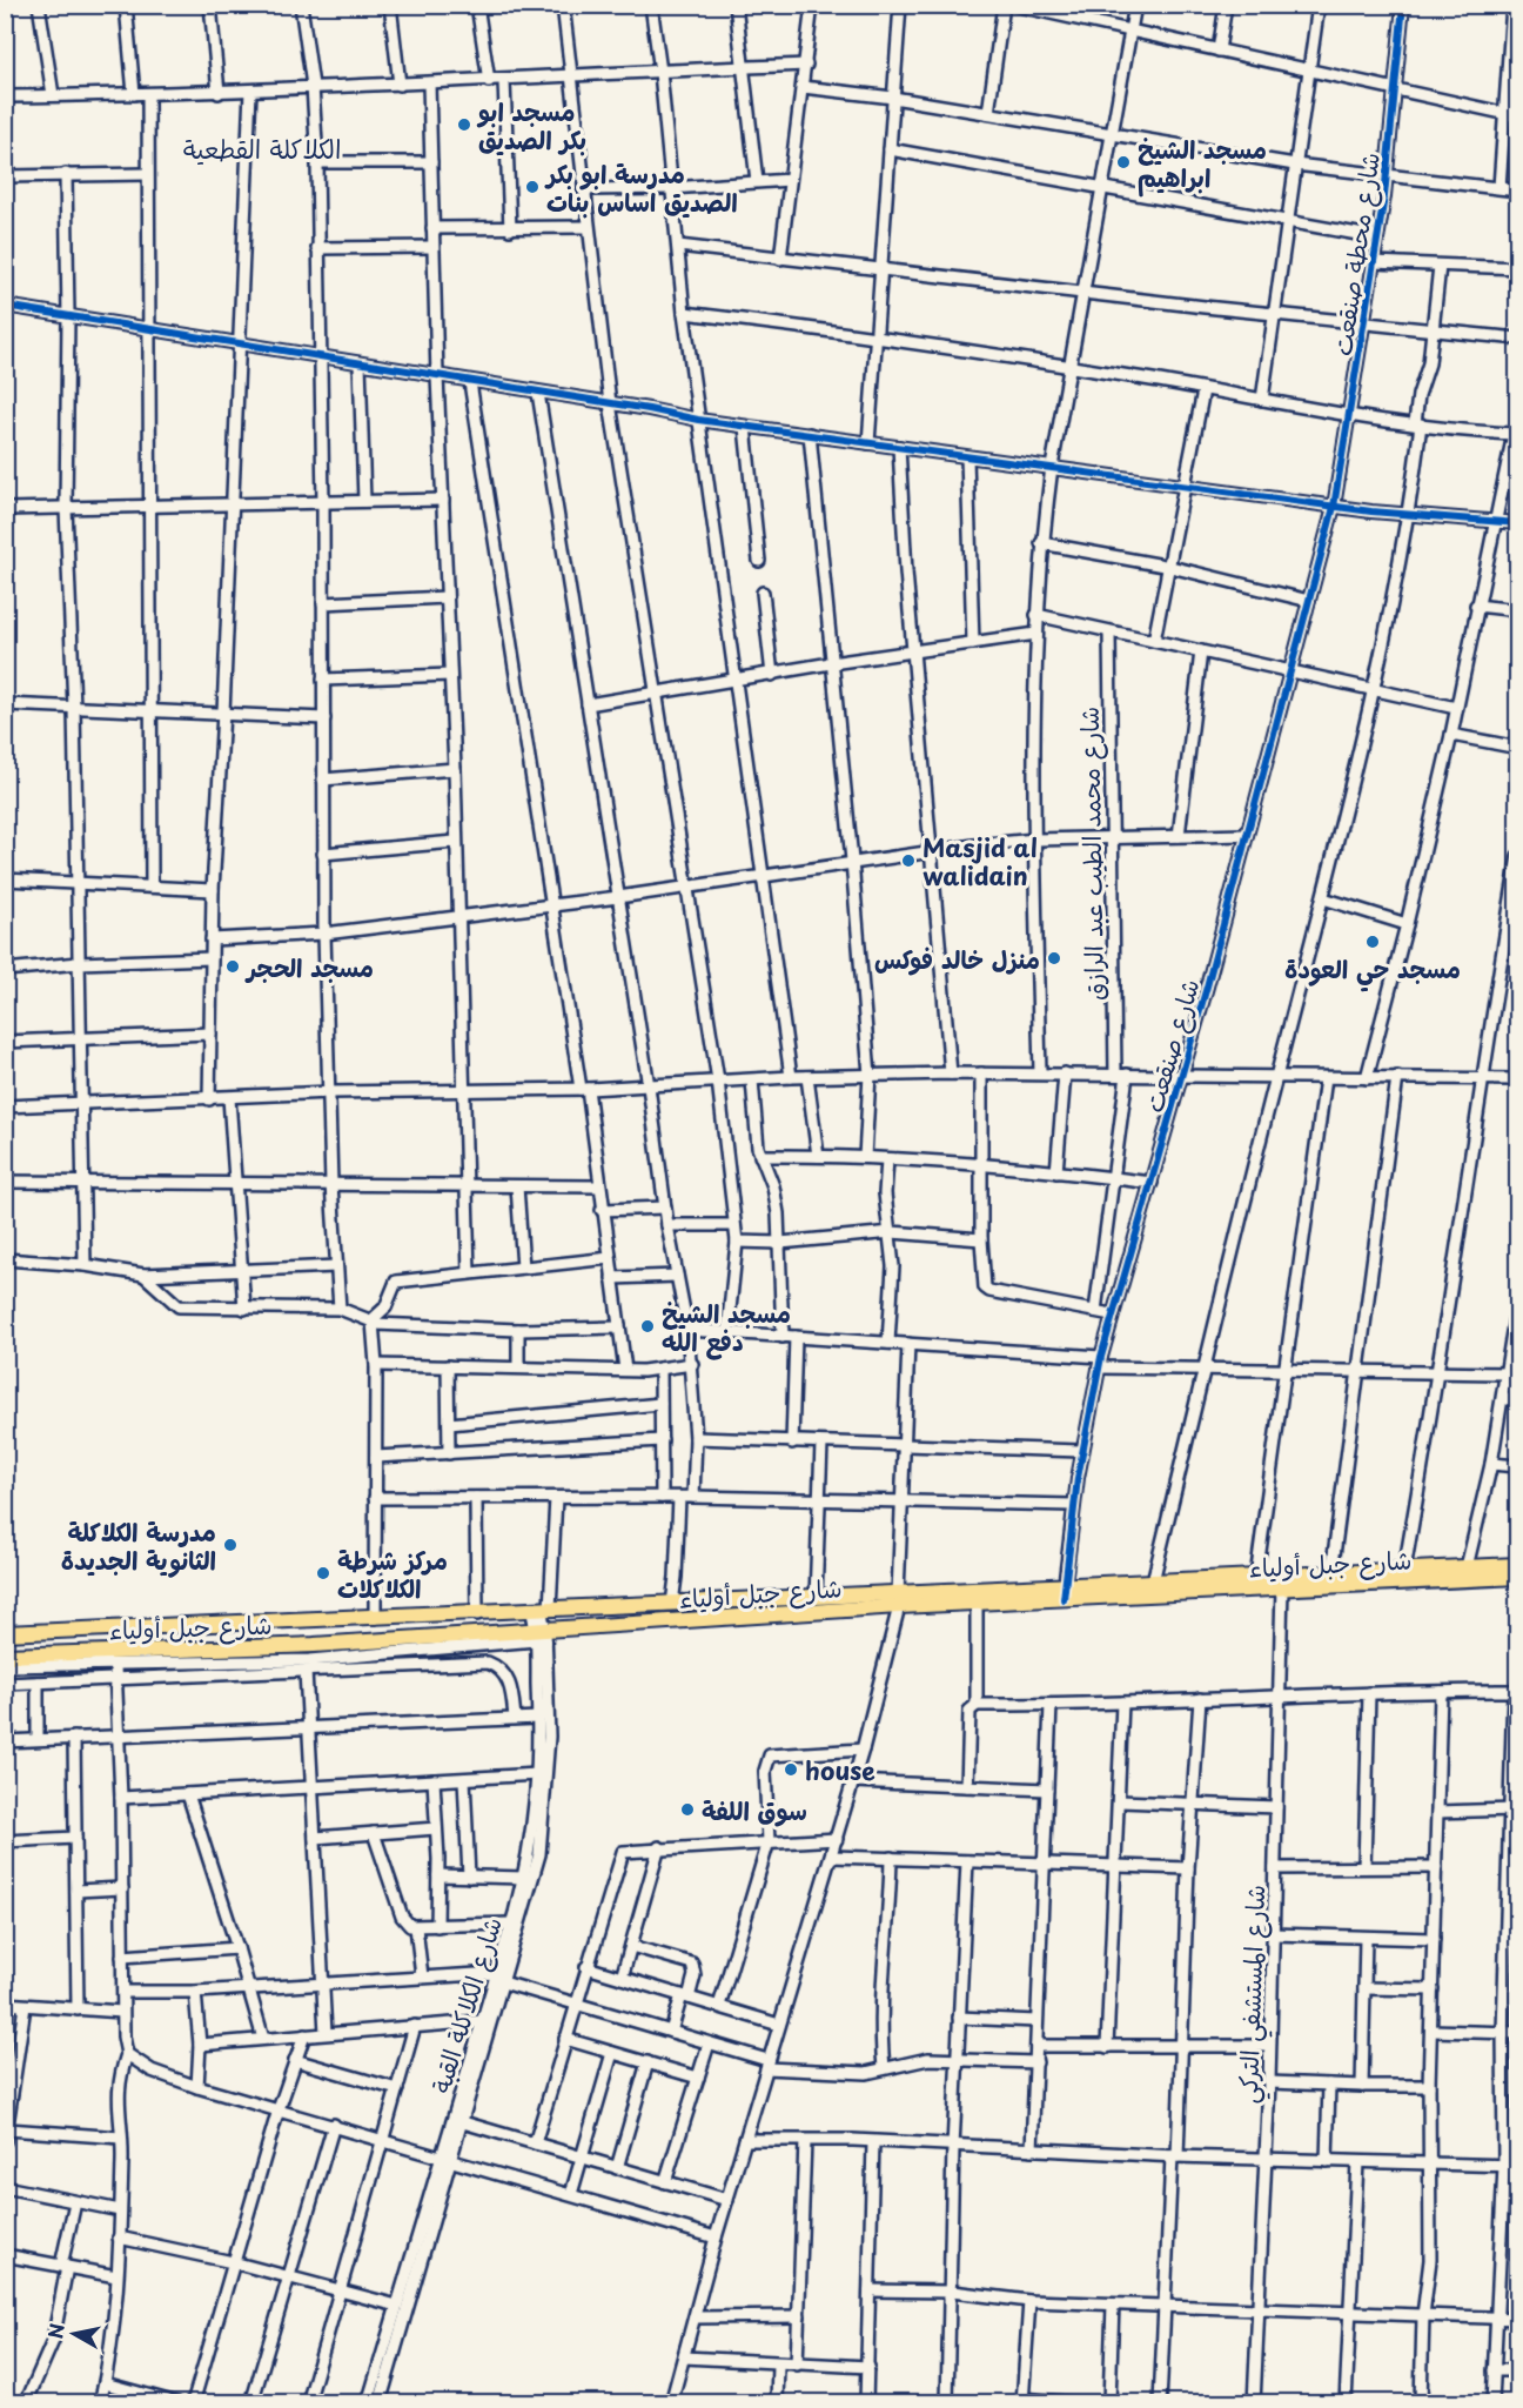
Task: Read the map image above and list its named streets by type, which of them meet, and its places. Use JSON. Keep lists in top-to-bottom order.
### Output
{
  "streets": {
    "main road": ["شارع جبل أولياء"],
    "street": [
      "شارع محطة صنقعت",
      "شارع محمد الطيب عبد الرازق",
      "شارع صنقعت",
      "شارع المستشفي التركي",
      "شارع الكلاكلة القبة"
    ]
  },
  "crossings": [
    ["شارع محطة صنقعت", "شارع صنقعت"],
    ["شارع صنقعت", "شارع جبل أولياء"],
    ["شارع جبل أولياء", "شارع المستشفي التركي"],
    ["شارع جبل أولياء", "شارع الكلاكلة القبة"]
  ],
  "districts": ["الكلاكلة القطعية"],
  "places": [
    "مسجد ابو بكر الصديق",
    "مسجد الشيخ ابراهيم",
    "مدرسة ابو بكر الصديق اساس بنات",
    "Masjid al walidain",
    "مسجد حي العودة",
    "منزل خالد فوكس",
    "مسجد الحجر",
    "مسجد الشيخ دفع الله",
    "مدرسة الكلاكلة الثانوية الجديدة",
    "مركز شرطة الكلاكلات",
    "house",
    "سوق اللفة"
  ],
  "north": "left"
}
